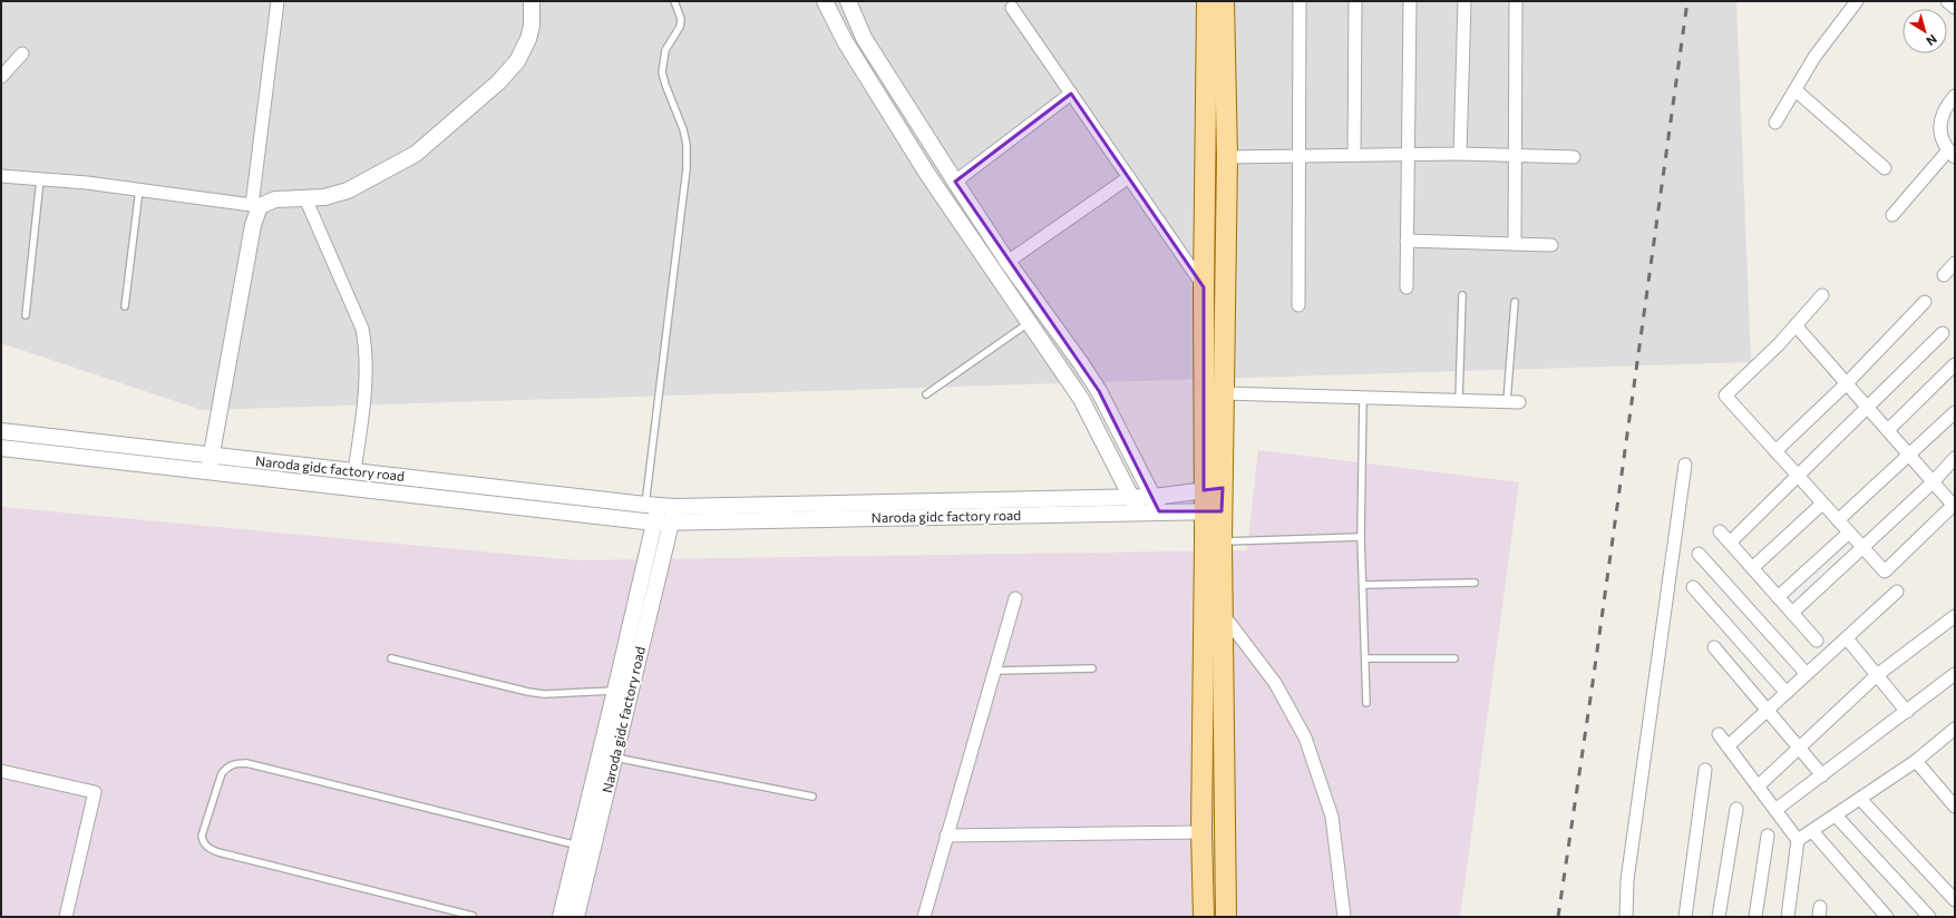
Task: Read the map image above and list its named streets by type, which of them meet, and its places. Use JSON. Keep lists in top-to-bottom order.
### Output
{
  "streets": {
    "street": ["Naroda gidc factory road"]
  },
  "north": "bottom right"
}
